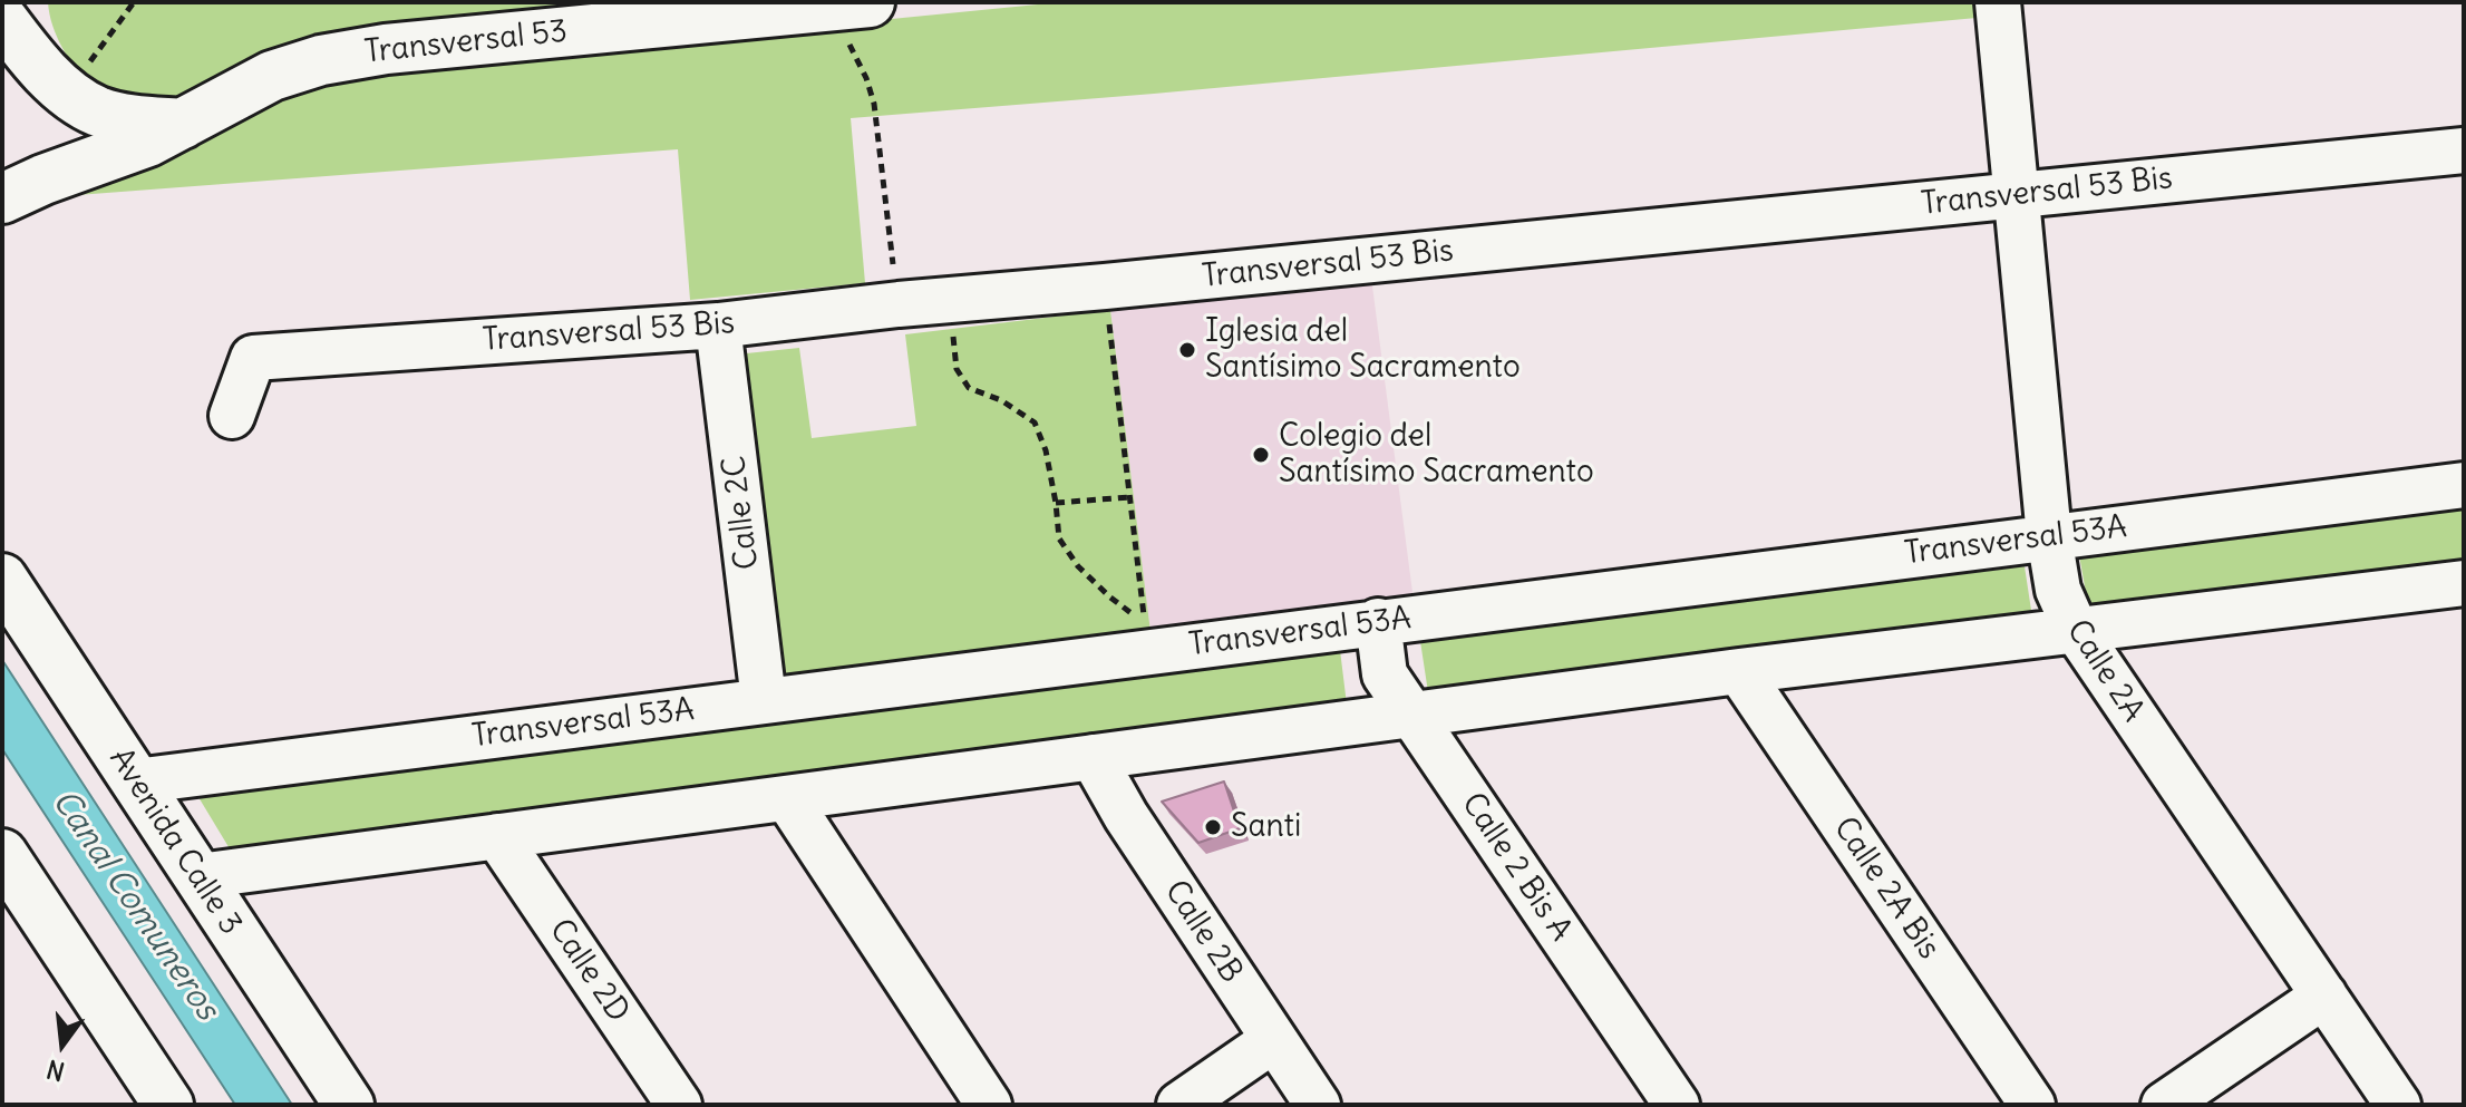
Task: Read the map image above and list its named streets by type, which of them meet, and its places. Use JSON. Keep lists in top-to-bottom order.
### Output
{
  "streets": {
    "street": [
      "Transversal 53",
      "Transversal 53 Bis",
      "Calle 2C",
      "Transversal 53A",
      "Calle 2A",
      "Avenida Calle 3",
      "Calle 2 Bis A",
      "Calle 2A Bis",
      "Calle 2B",
      "Calle 2D"
    ]
  },
  "crossings": [
    ["Transversal 53 Bis", "Calle 2C"],
    ["Transversal 53 Bis", "Calle 2A"],
    ["Calle 2C", "Transversal 53A"],
    ["Transversal 53A", "Calle 2A"],
    ["Transversal 53A", "Avenida Calle 3"],
    ["Transversal 53A", "Calle 2 Bis A"]
  ],
  "water": ["Canal Comuneros"],
  "places": ["Iglesia del Santísimo Sacramento", "Colegio del Santísimo Sacramento", "Santi"],
  "north": "bottom"
}
